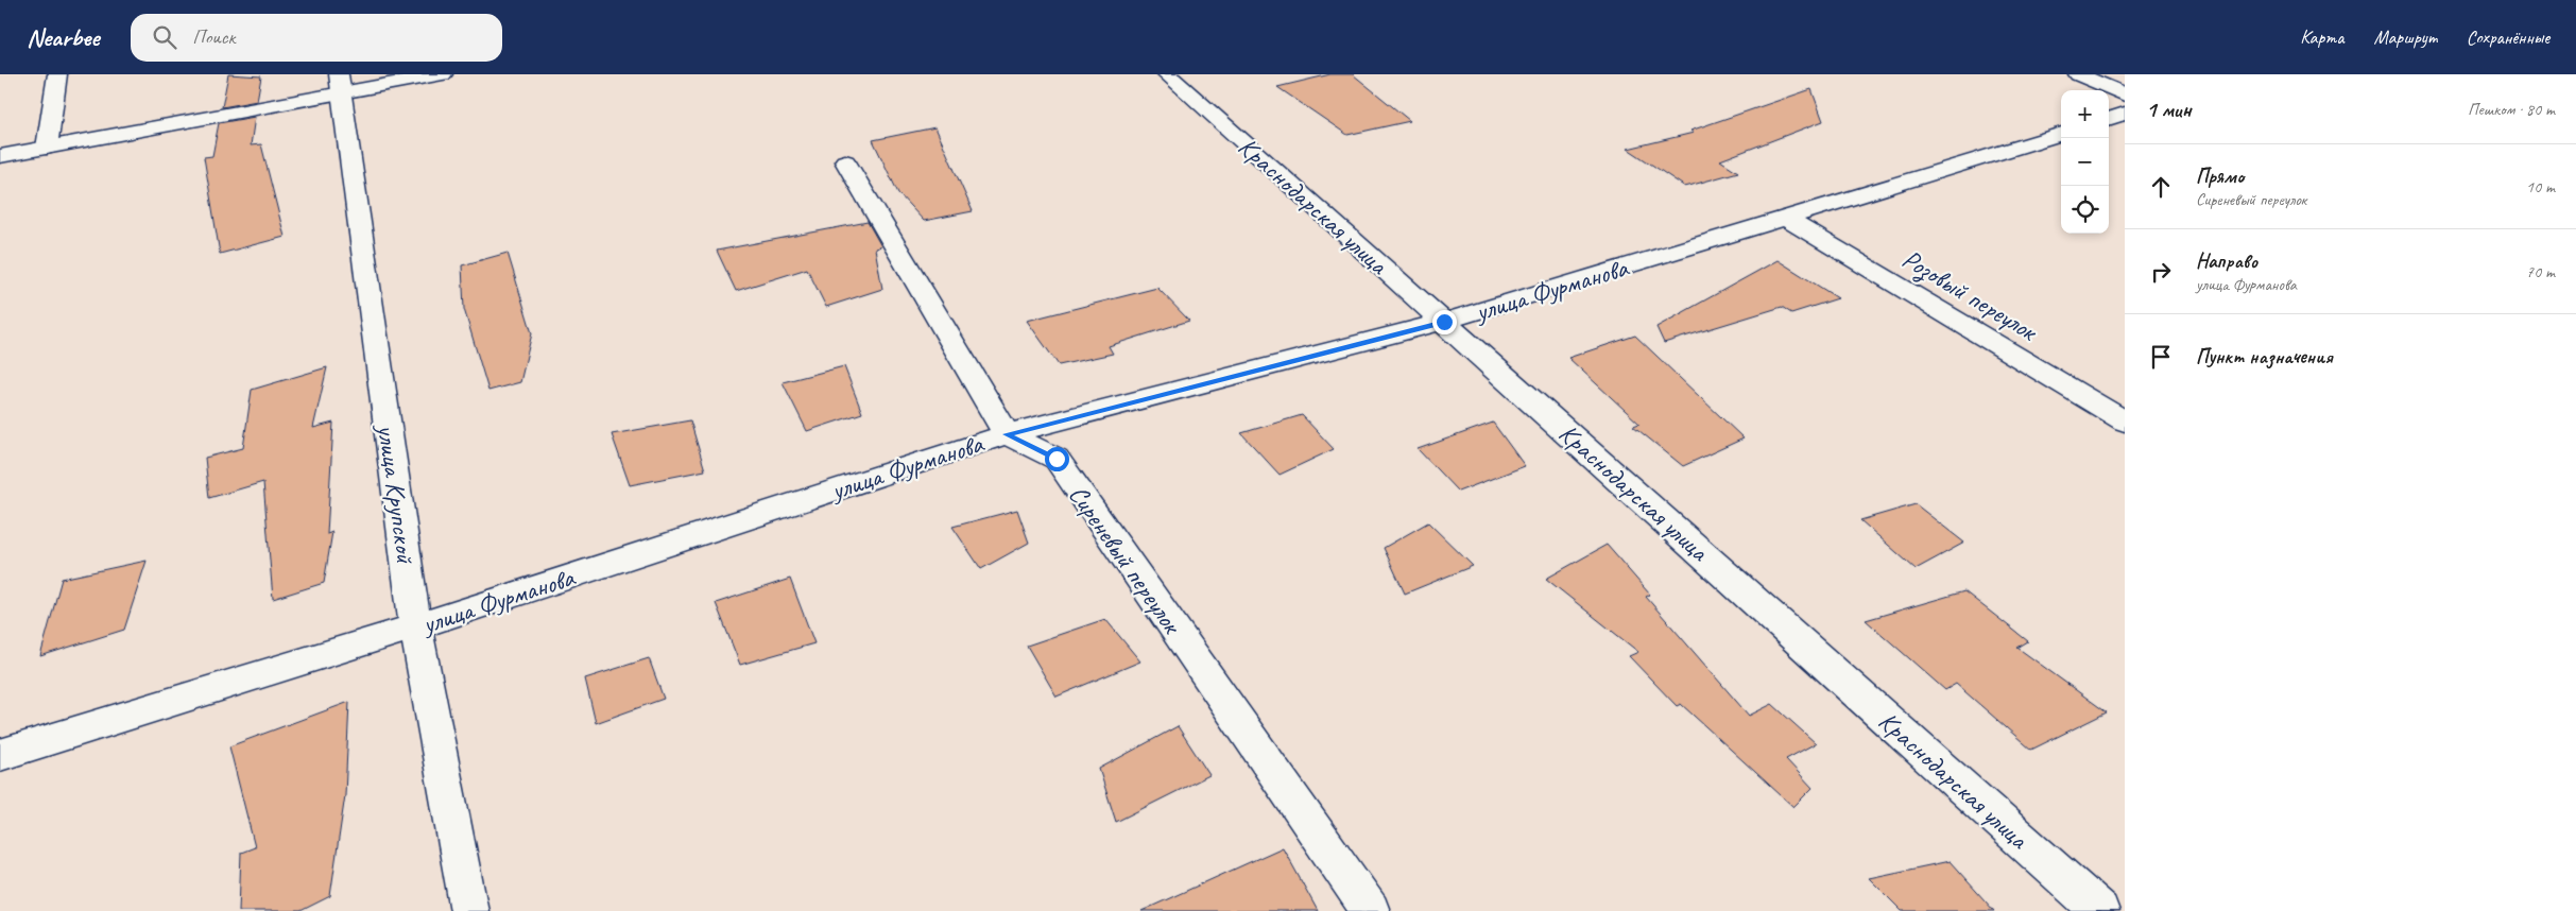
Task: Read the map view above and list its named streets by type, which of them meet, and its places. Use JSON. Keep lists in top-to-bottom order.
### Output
{
  "streets": {
    "street": [
      "Краснодарская улица",
      "улица Фурманова",
      "Розовый переулок",
      "улица Крупской",
      "Сиреневый переулок"
    ]
  },
  "crossings": [
    ["Краснодарская улица", "улица Фурманова"],
    ["улица Фурманова", "Розовый переулок"],
    ["улица Фурманова", "улица Крупской"],
    ["улица Фурманова", "Сиреневый переулок"]
  ],
  "page": {
    "header": "Nearbee",
    "search": "Поиск",
    "nav": ["Карта", "Маршрут", "Сохранённые"],
    "heading": ["1 мин", "Пешком · 80 m"],
    "map_buttons": ["+", "−"],
    "list": [
      ["Прямо", "Сиреневый переулок", "10 m"],
      ["Направо", "улица Фурманова", "70 m"],
      "Пункт назначения"
    ]
  }
}
